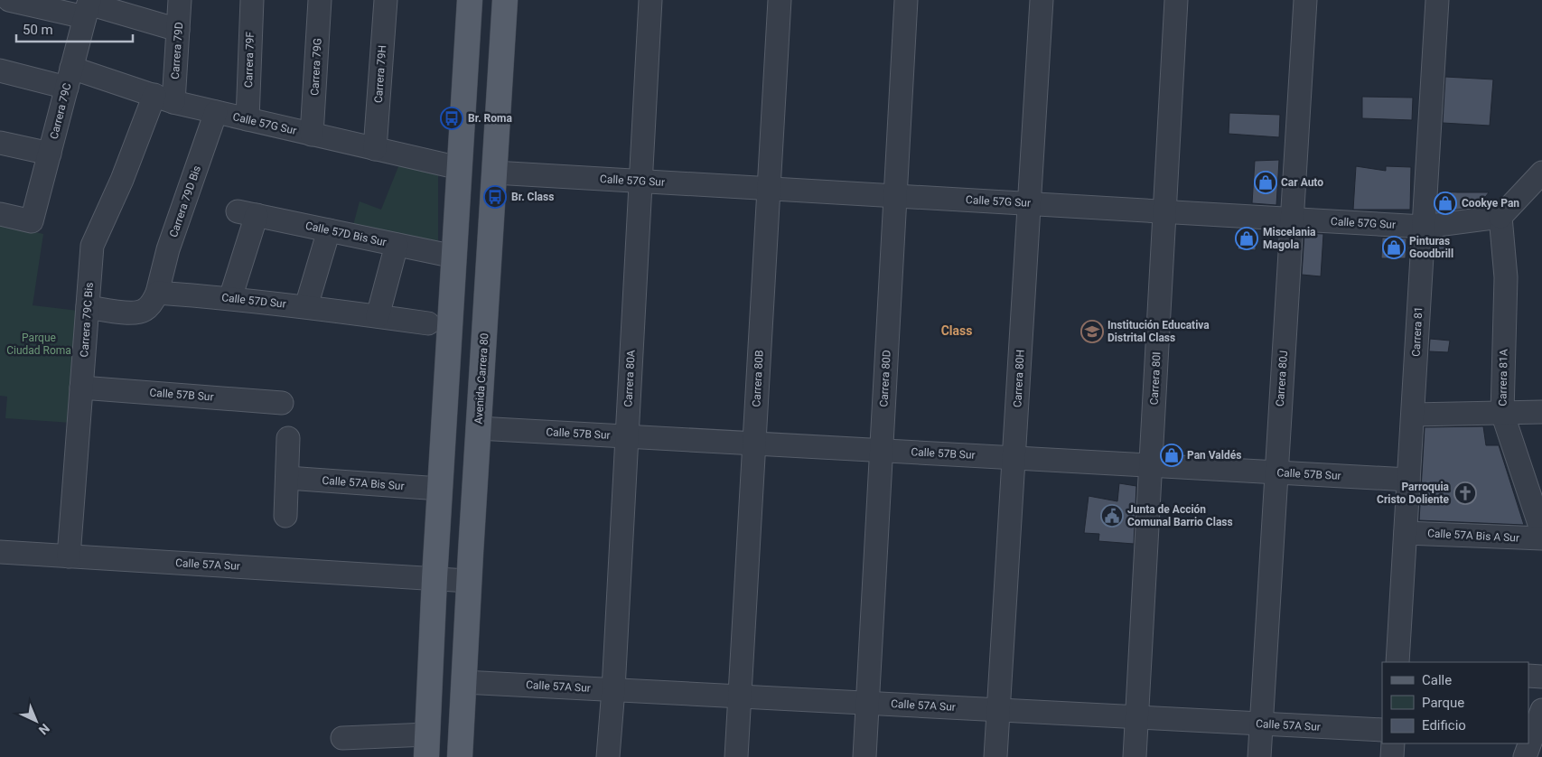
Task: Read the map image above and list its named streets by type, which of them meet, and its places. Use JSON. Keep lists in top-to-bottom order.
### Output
{
  "streets": {
    "main road": ["Avenida Carrera 80"],
    "street": [
      "Carrera 79D",
      "Carrera 79F",
      "Carrera 79G",
      "Carrera 79H",
      "Carrera 79C",
      "Calle 57G Sur",
      "Carrera 79D Bis",
      "Calle 57D Bis Sur",
      "Calle 57D Sur",
      "Carrera 79C Bis",
      "Carrera 81",
      "Carrera 81A",
      "Carrera 80A",
      "Carrera 80B",
      "Carrera 80D",
      "Carrera 80H",
      "Carrera 80I",
      "Carrera 80J",
      "Calle 57B Sur",
      "Calle 57A Bis Sur",
      "Calle 57A Bis A Sur",
      "Calle 57A Sur"
    ]
  },
  "crossings": [
    ["Carrera 79D", "Calle 57G Sur"],
    ["Carrera 79D", "Carrera 79C Bis"],
    ["Carrera 79F", "Calle 57G Sur"],
    ["Carrera 79G", "Calle 57G Sur"],
    ["Carrera 79H", "Calle 57G Sur"],
    ["Carrera 79C", "Calle 57G Sur"],
    ["Calle 57G Sur", "Carrera 79D Bis"],
    ["Calle 57G Sur", "Carrera 79C Bis"],
    ["Calle 57G Sur", "Carrera 81"],
    ["Calle 57G Sur", "Carrera 81A"],
    ["Calle 57G Sur", "Avenida Carrera 80"],
    ["Calle 57G Sur", "Carrera 80A"],
    ["Calle 57G Sur", "Carrera 80B"],
    ["Calle 57G Sur", "Carrera 80D"],
    ["Calle 57G Sur", "Carrera 80H"],
    ["Calle 57G Sur", "Carrera 80I"],
    ["Calle 57G Sur", "Carrera 80J"],
    ["Carrera 79D Bis", "Calle 57D Sur"],
    ["Calle 57D Bis Sur", "Calle 57D Sur"],
    ["Carrera 79C Bis", "Calle 57B Sur"],
    ["Carrera 79C Bis", "Calle 57A Sur"],
    ["Carrera 81", "Calle 57B Sur"],
    ["Carrera 81", "Calle 57A Bis A Sur"],
    ["Avenida Carrera 80", "Calle 57B Sur"],
    ["Avenida Carrera 80", "Calle 57A Sur"],
    ["Carrera 80A", "Calle 57B Sur"],
    ["Carrera 80A", "Calle 57A Sur"],
    ["Carrera 80B", "Calle 57B Sur"],
    ["Carrera 80B", "Calle 57A Sur"],
    ["Carrera 80D", "Calle 57B Sur"],
    ["Carrera 80D", "Calle 57A Sur"],
    ["Carrera 80H", "Calle 57B Sur"],
    ["Carrera 80H", "Calle 57A Sur"],
    ["Carrera 80I", "Calle 57B Sur"],
    ["Carrera 80I", "Calle 57A Sur"],
    ["Carrera 80J", "Calle 57B Sur"],
    ["Carrera 80J", "Calle 57A Sur"]
  ],
  "districts": ["Class"],
  "parks": ["Parque Ciudad Roma"],
  "places": {
    "bus stop": ["Br. Roma", "Br. Class"],
    "shop": [
      "Car Auto",
      "Cookye Pan",
      "Miscelania Magola",
      "Pinturas Goodbrill",
      "Pan Valdés"
    ],
    "school or university": ["Institución Educativa Distrital Class"],
    "church": ["Parroquia Cristo Doliente"],
    "public building": ["Junta de Acción Comunal Barrio Class"]
  },
  "legend": ["Calle", "Parque", "Edificio"],
  "scale_bar": "50 m",
  "north": "bottom right"
}
